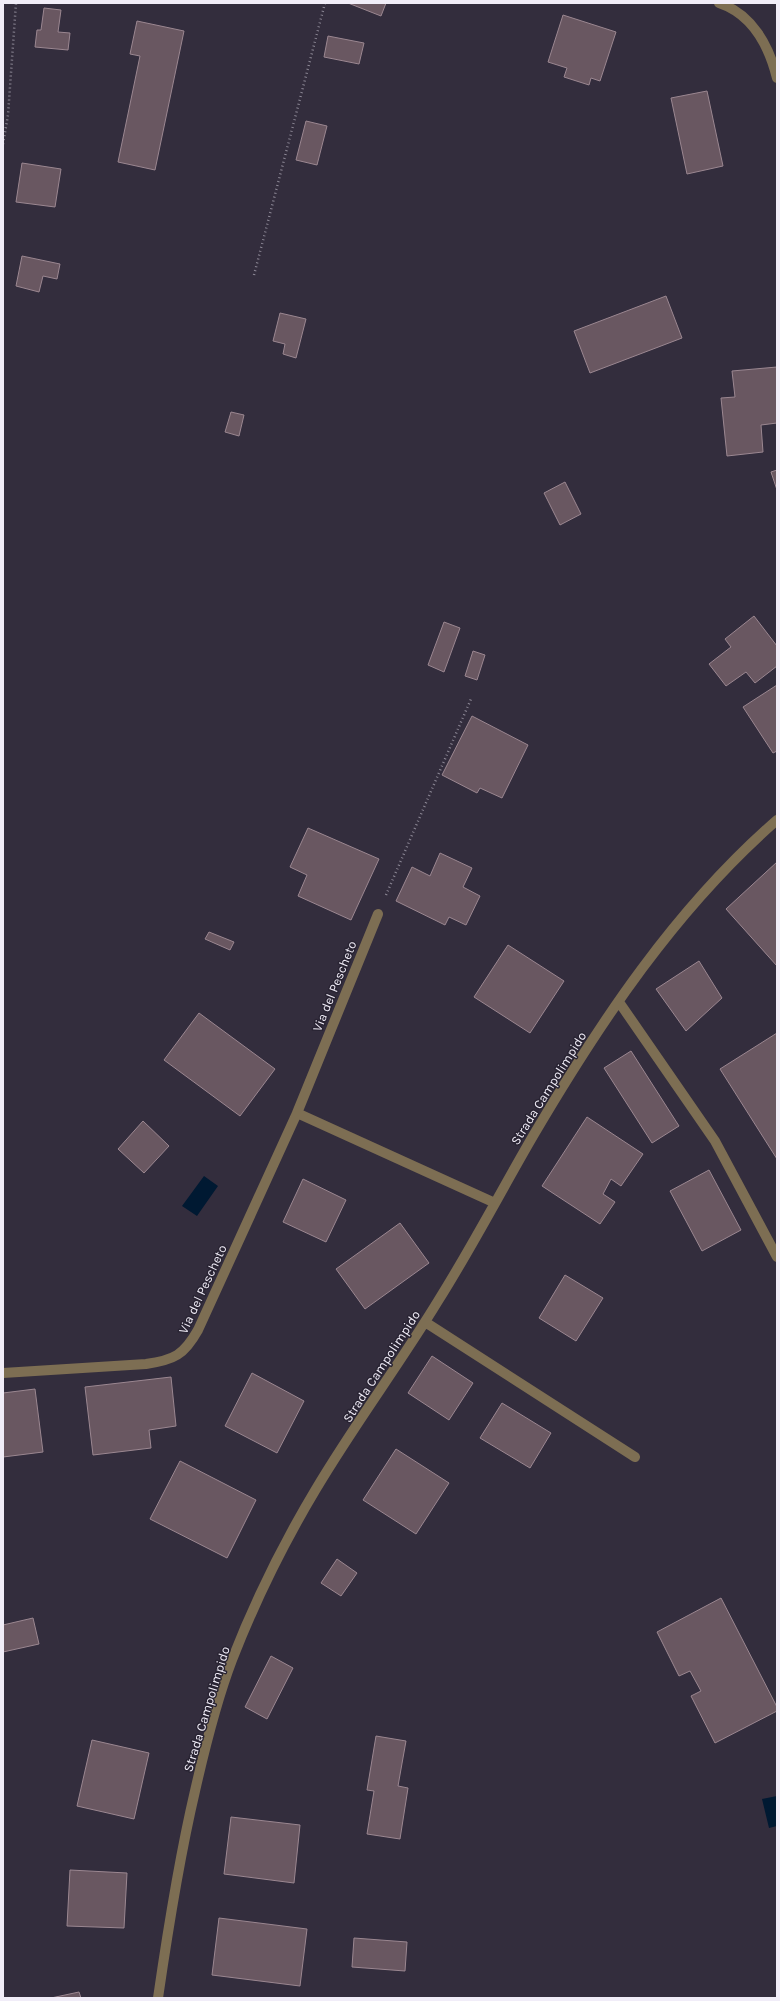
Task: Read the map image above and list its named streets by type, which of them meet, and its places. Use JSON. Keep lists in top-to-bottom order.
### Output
{
  "streets": {
    "street": ["Via del Pescheto", "Strada Campolimpido"]
  }
}
